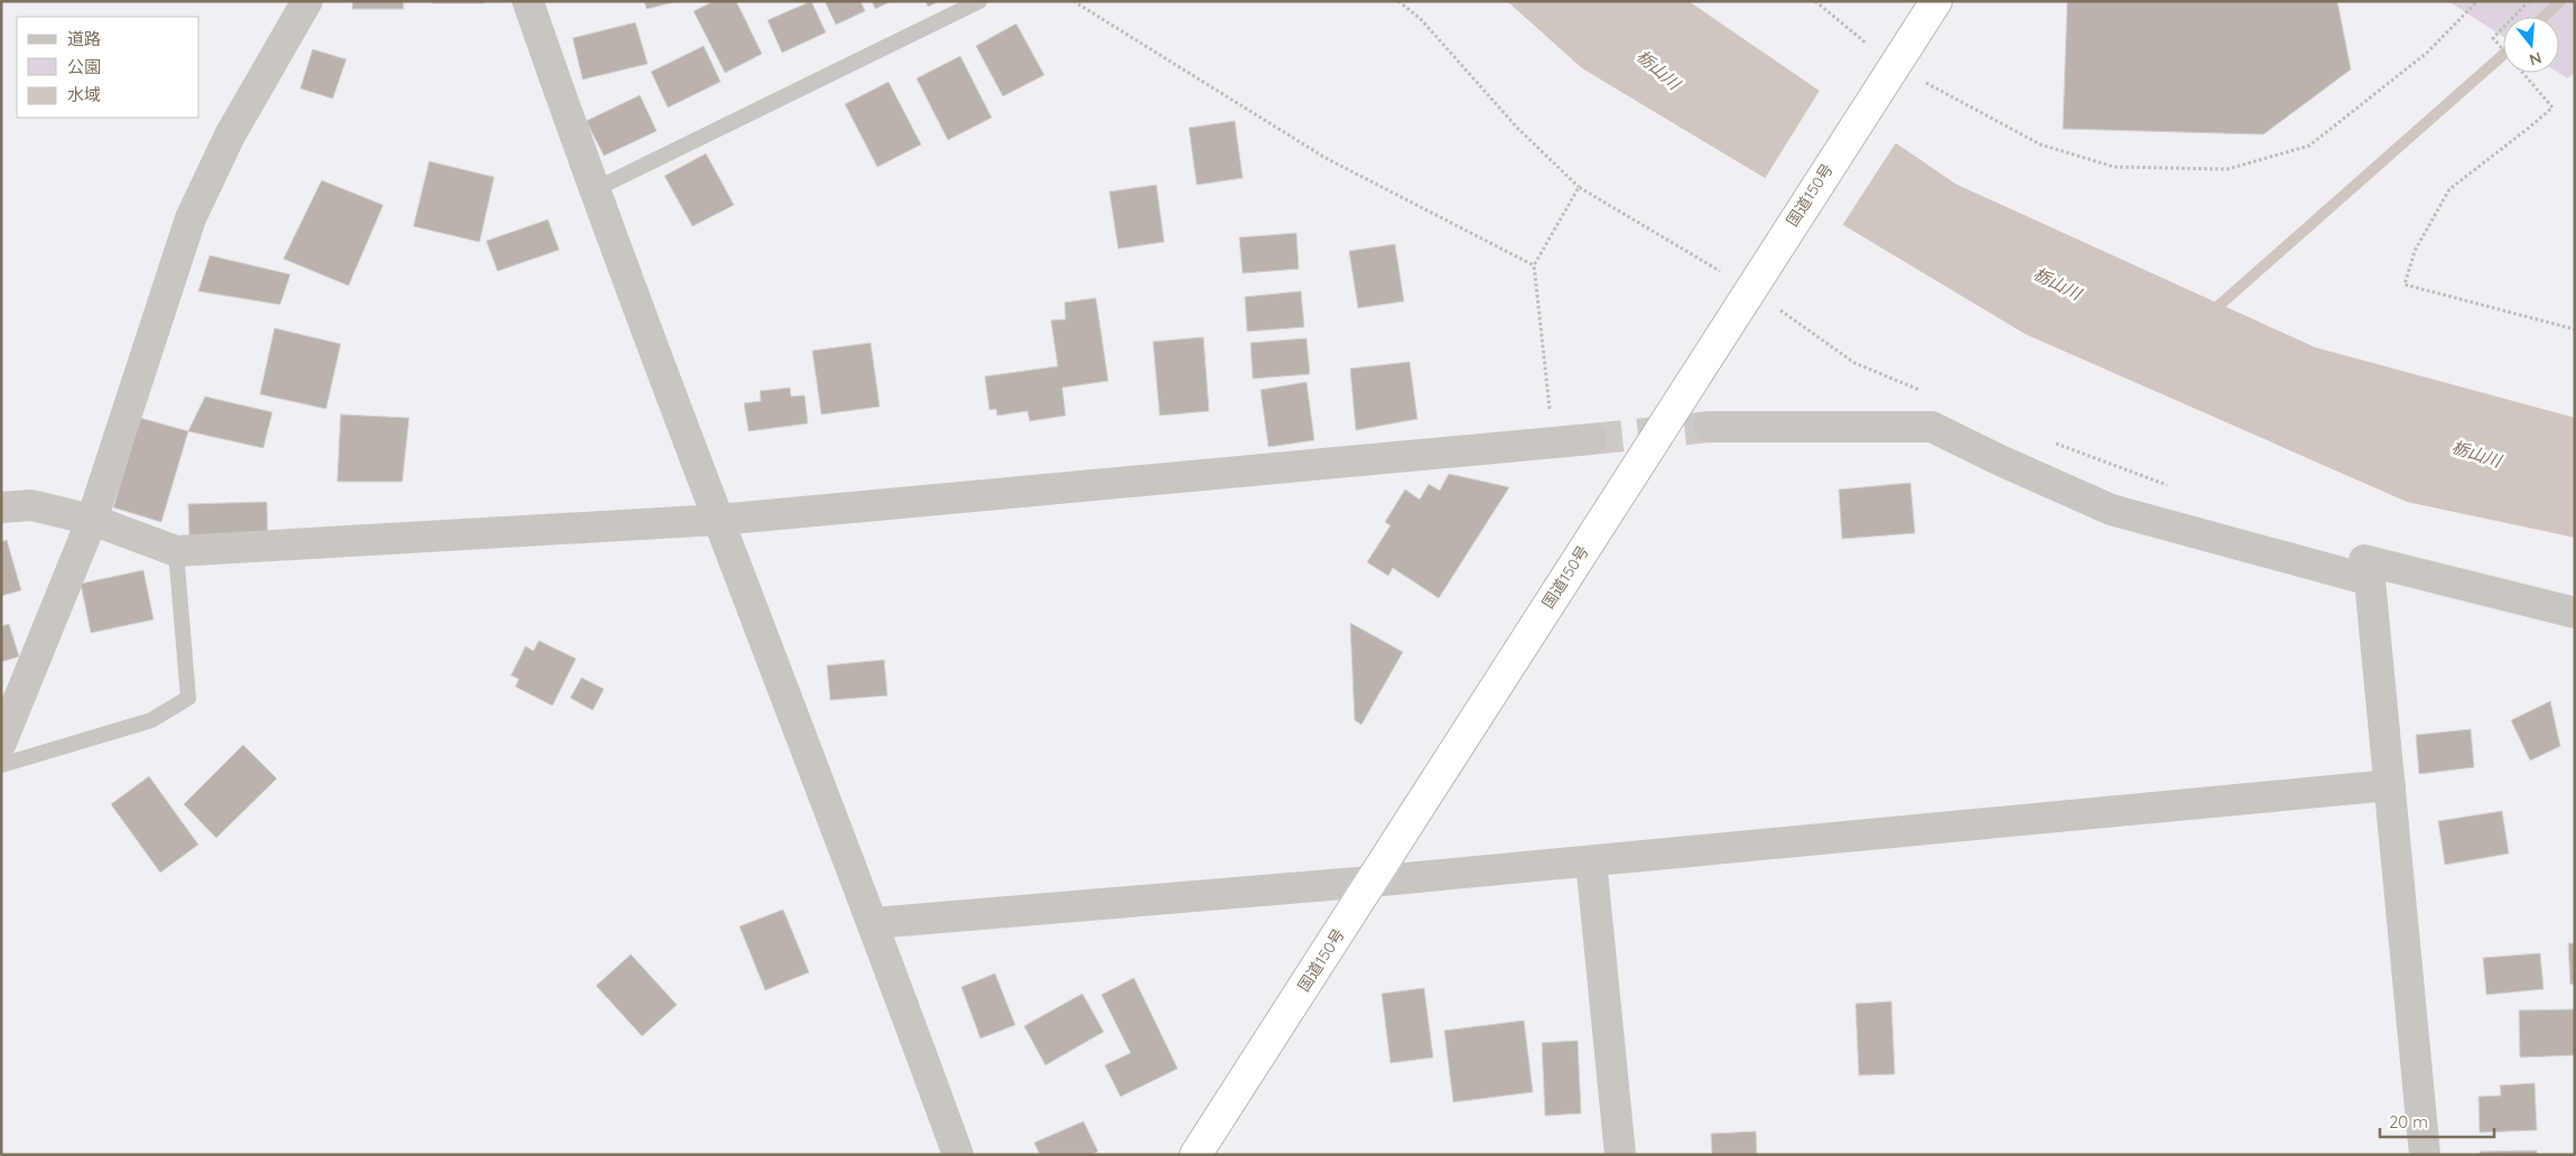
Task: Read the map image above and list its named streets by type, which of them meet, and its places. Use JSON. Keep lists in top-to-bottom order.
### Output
{
  "streets": {
    "highway": ["国道150号"]
  },
  "water": ["栃山川"],
  "legend": ["道路", "公園", "水域"],
  "scale_bar": "20 m",
  "north": "bottom"
}
